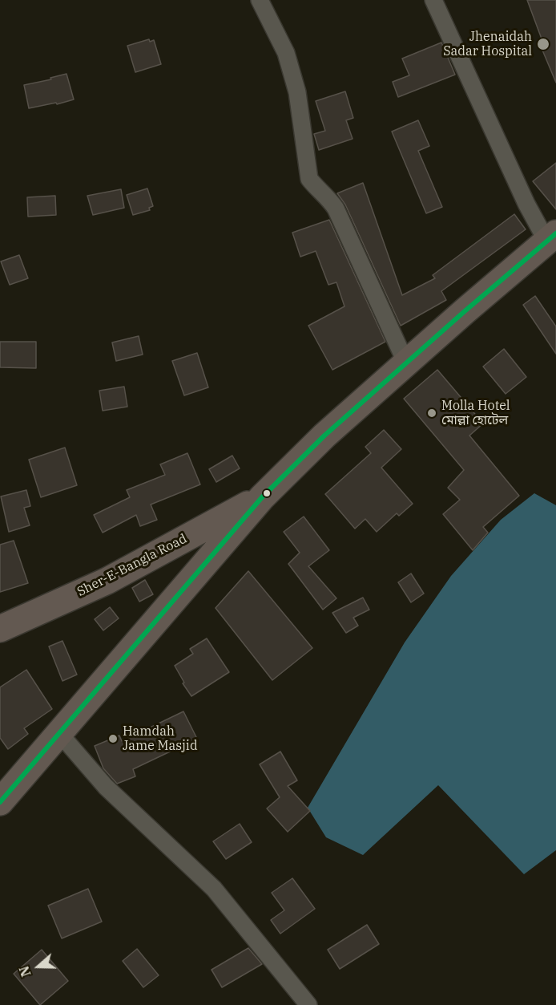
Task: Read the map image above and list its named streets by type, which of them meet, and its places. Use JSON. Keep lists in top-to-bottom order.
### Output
{
  "streets": {
    "highway": ["Sher-E-Bangla Road"]
  },
  "places": ["Jhenaidah Sadar Hospital", "Molla Hotel মোল্লা হোটেল", "Hamdah Jame Masjid"],
  "north": "left"
}
